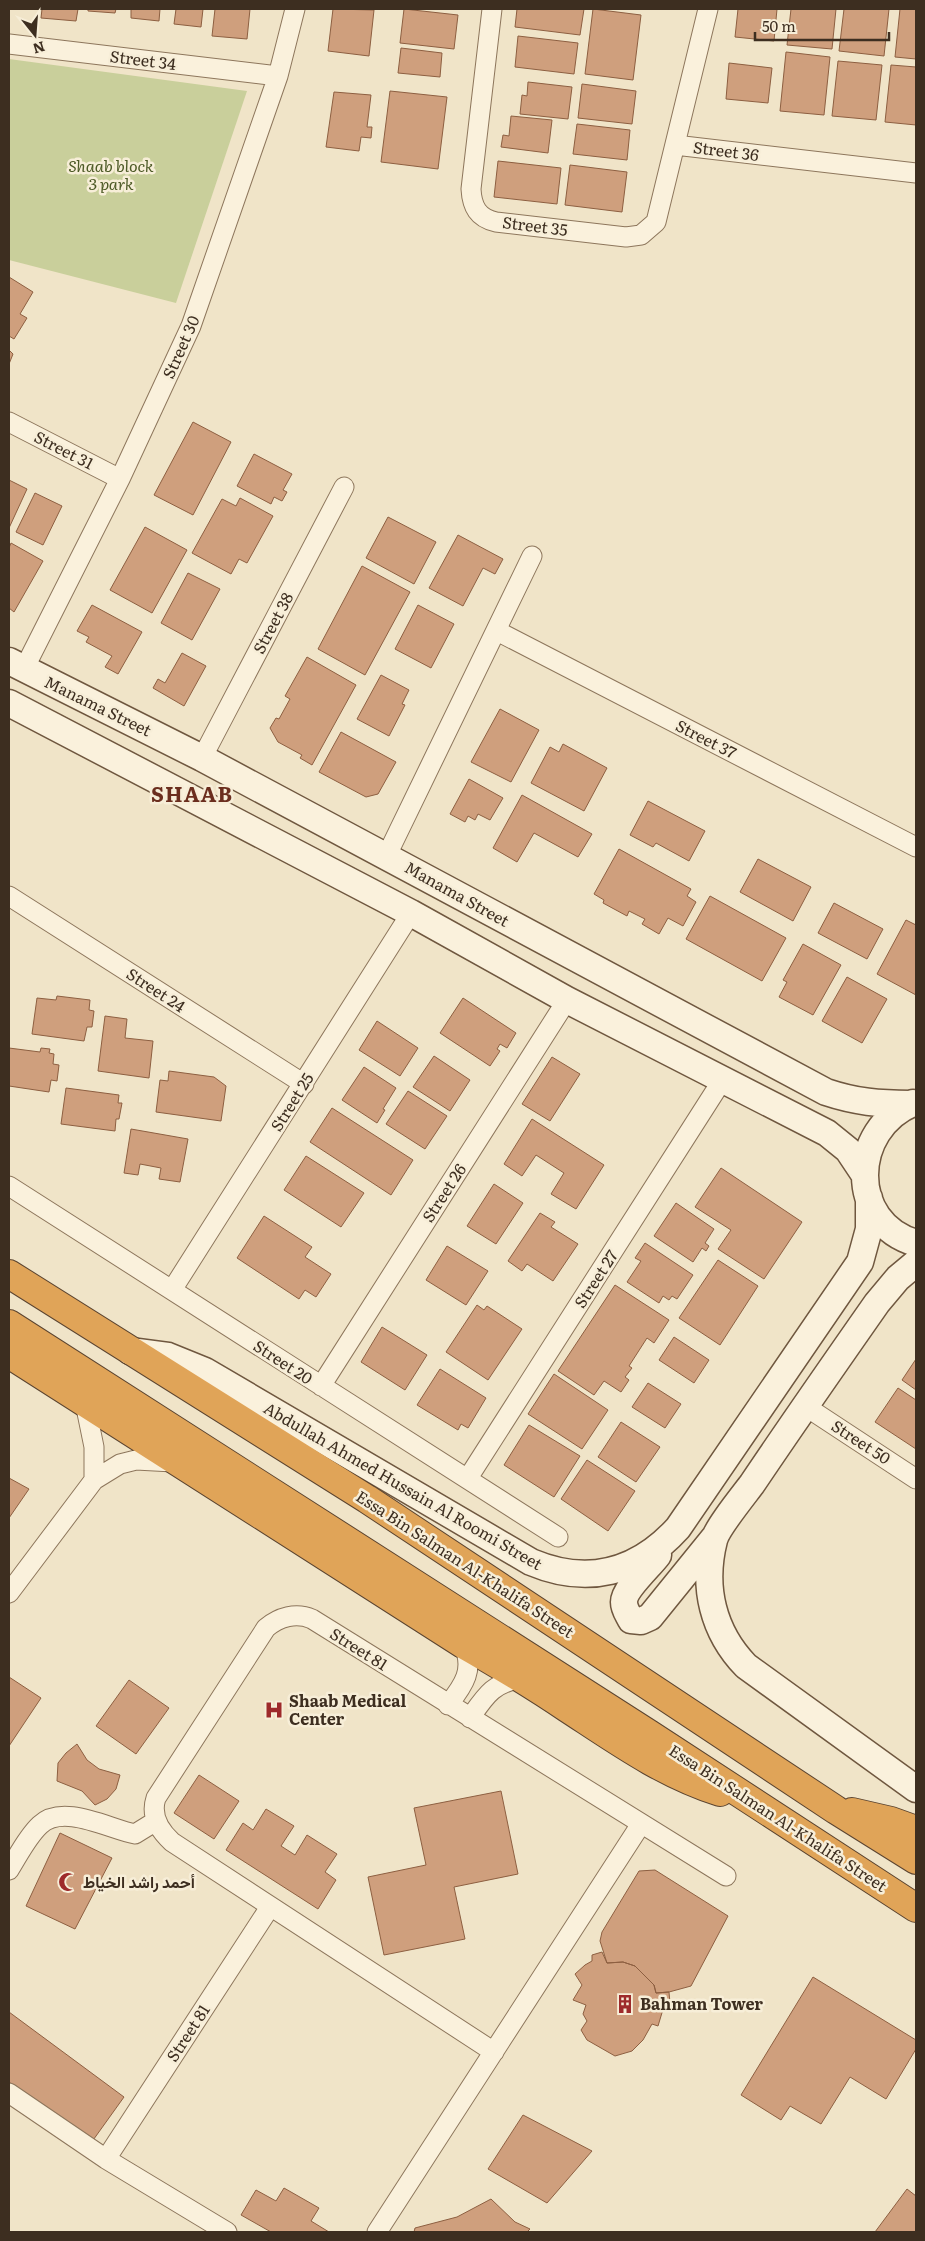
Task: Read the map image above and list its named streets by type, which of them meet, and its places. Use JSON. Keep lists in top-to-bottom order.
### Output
{
  "streets": {
    "highway": ["Essa Bin Salman Al-Khalifa Street"],
    "street": [
      "Street 34",
      "Street 36",
      "Street 35",
      "Street 30",
      "Street 31",
      "Street 38",
      "Manama Street",
      "Street 37",
      "Street 24",
      "Street 25",
      "Street 26",
      "Street 27",
      "Street 20",
      "Street 50",
      "Abdullah Ahmed Hussain Al Roomi Street",
      "Street 81"
    ]
  },
  "crossings": [
    ["Street 34", "Street 30"],
    ["Street 36", "Street 35"],
    ["Street 30", "Street 31"],
    ["Street 30", "Manama Street"],
    ["Street 38", "Manama Street"],
    ["Manama Street", "Abdullah Ahmed Hussain Al Roomi Street"],
    ["Street 24", "Street 25"],
    ["Street 25", "Street 20"],
    ["Street 26", "Street 20"],
    ["Street 27", "Street 20"],
    ["Abdullah Ahmed Hussain Al Roomi Street", "Essa Bin Salman Al-Khalifa Street"]
  ],
  "districts": ["SHAAB"],
  "parks": ["Shaab block 3 park"],
  "places": {
    "hospital": ["Shaab Medical Center"],
    "mosque": ["أحمد راشد الخياط"],
    "building": ["Bahman Tower"]
  },
  "scale_bar": "50 m",
  "north": "bottom"
}
